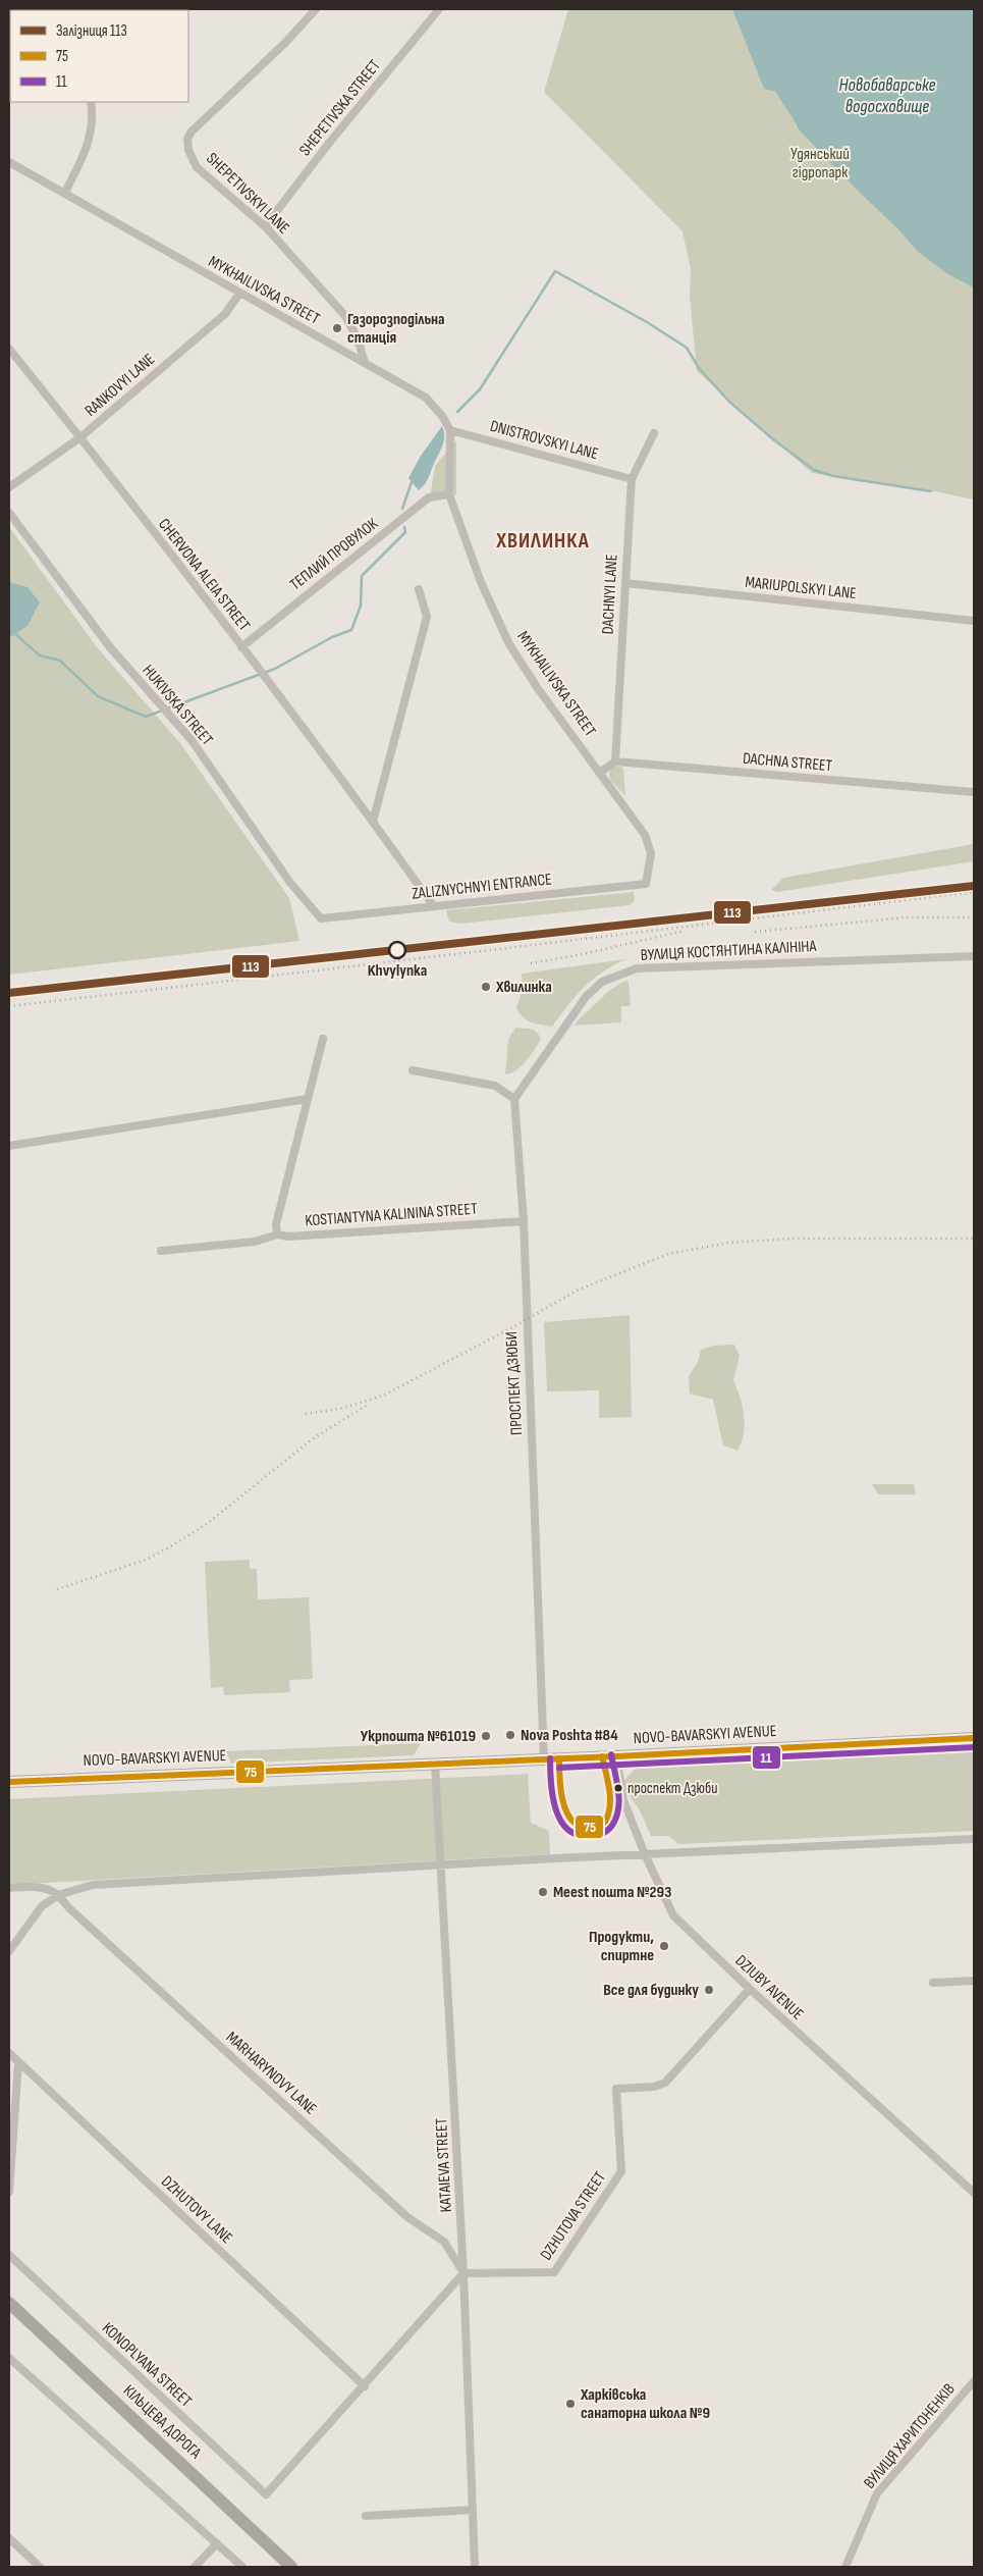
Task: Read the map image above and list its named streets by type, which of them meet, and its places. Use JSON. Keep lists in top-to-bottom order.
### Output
{
  "streets": {
    "highway": ["КІЛЬЦЕВА ДОРОГА"],
    "main road": ["NOVO-BAVARSKYI AVENUE"],
    "street": [
      "SHEPETIVSKA STREET",
      "SHEPETIVSKYI LANE",
      "MYKHAILIVSKA STREET",
      "RANKOVYI LANE",
      "DNISTROVSKYI LANE",
      "ТЕПЛИЙ ПРОВУЛОК",
      "CHERVONA ALEIA STREET",
      "MARIUPOLSKYI LANE",
      "DACHNYI LANE",
      "HUKIVSKA STREET",
      "DACHNA STREET",
      "ZALIZNYCHNYI ENTRANCE",
      "ВУЛИЦЯ КОСТЯНТИНА КАЛІНІНА",
      "KOSTIANTYNA KALININA STREET",
      "ПРОСПЕКТ ДЗЮБИ",
      "DZIUBY AVENUE",
      "MARHARYNOVY LANE",
      "KATAIEVA STREET",
      "DZHUTOVY LANE",
      "DZHUTOVA STREET",
      "KONOPLYANA STREET",
      "ВУЛИЦЯ ХАРИТОНЕНКІВ"
    ]
  },
  "crossings": [
    ["SHEPETIVSKA STREET", "SHEPETIVSKYI LANE"],
    ["SHEPETIVSKYI LANE", "MYKHAILIVSKA STREET"],
    ["MYKHAILIVSKA STREET", "RANKOVYI LANE"],
    ["MYKHAILIVSKA STREET", "DNISTROVSKYI LANE"],
    ["MYKHAILIVSKA STREET", "ТЕПЛИЙ ПРОВУЛОК"],
    ["MYKHAILIVSKA STREET", "ZALIZNYCHNYI ENTRANCE"],
    ["RANKOVYI LANE", "CHERVONA ALEIA STREET"],
    ["DNISTROVSKYI LANE", "DACHNYI LANE"],
    ["ТЕПЛИЙ ПРОВУЛОК", "CHERVONA ALEIA STREET"],
    ["CHERVONA ALEIA STREET", "ZALIZNYCHNYI ENTRANCE"],
    ["MARIUPOLSKYI LANE", "DACHNYI LANE"],
    ["DACHNYI LANE", "DACHNA STREET"],
    ["HUKIVSKA STREET", "ZALIZNYCHNYI ENTRANCE"],
    ["KOSTIANTYNA KALININA STREET", "ПРОСПЕКТ ДЗЮБИ"],
    ["ПРОСПЕКТ ДЗЮБИ", "NOVO-BAVARSKYI AVENUE"],
    ["NOVO-BAVARSKYI AVENUE", "DZIUBY AVENUE"],
    ["NOVO-BAVARSKYI AVENUE", "KATAIEVA STREET"],
    ["DZIUBY AVENUE", "DZHUTOVA STREET"],
    ["MARHARYNOVY LANE", "KATAIEVA STREET"],
    ["MARHARYNOVY LANE", "DZHUTOVA STREET"],
    ["KATAIEVA STREET", "DZHUTOVA STREET"],
    ["DZHUTOVY LANE", "KONOPLYANA STREET"]
  ],
  "districts": ["ХВИЛИНКА"],
  "water": ["Новобаварське водосховище"],
  "parks": ["Удянський гідропарк"],
  "places": [
    "Газорозподільна станція",
    "Khvylynka",
    "Хвилинка",
    "Nova Poshta #84",
    "Укрпошта №61019",
    "проспект Дзюби",
    "Meest пошта №293",
    "Продукти, спиртне",
    "Все для будинку",
    "Харківська санаторна школа №9"
  ],
  "lines": ["rail line 113", "transit line 75", "transit line 11"],
  "legend": ["Залізниця 113", "75", "11"]
}
